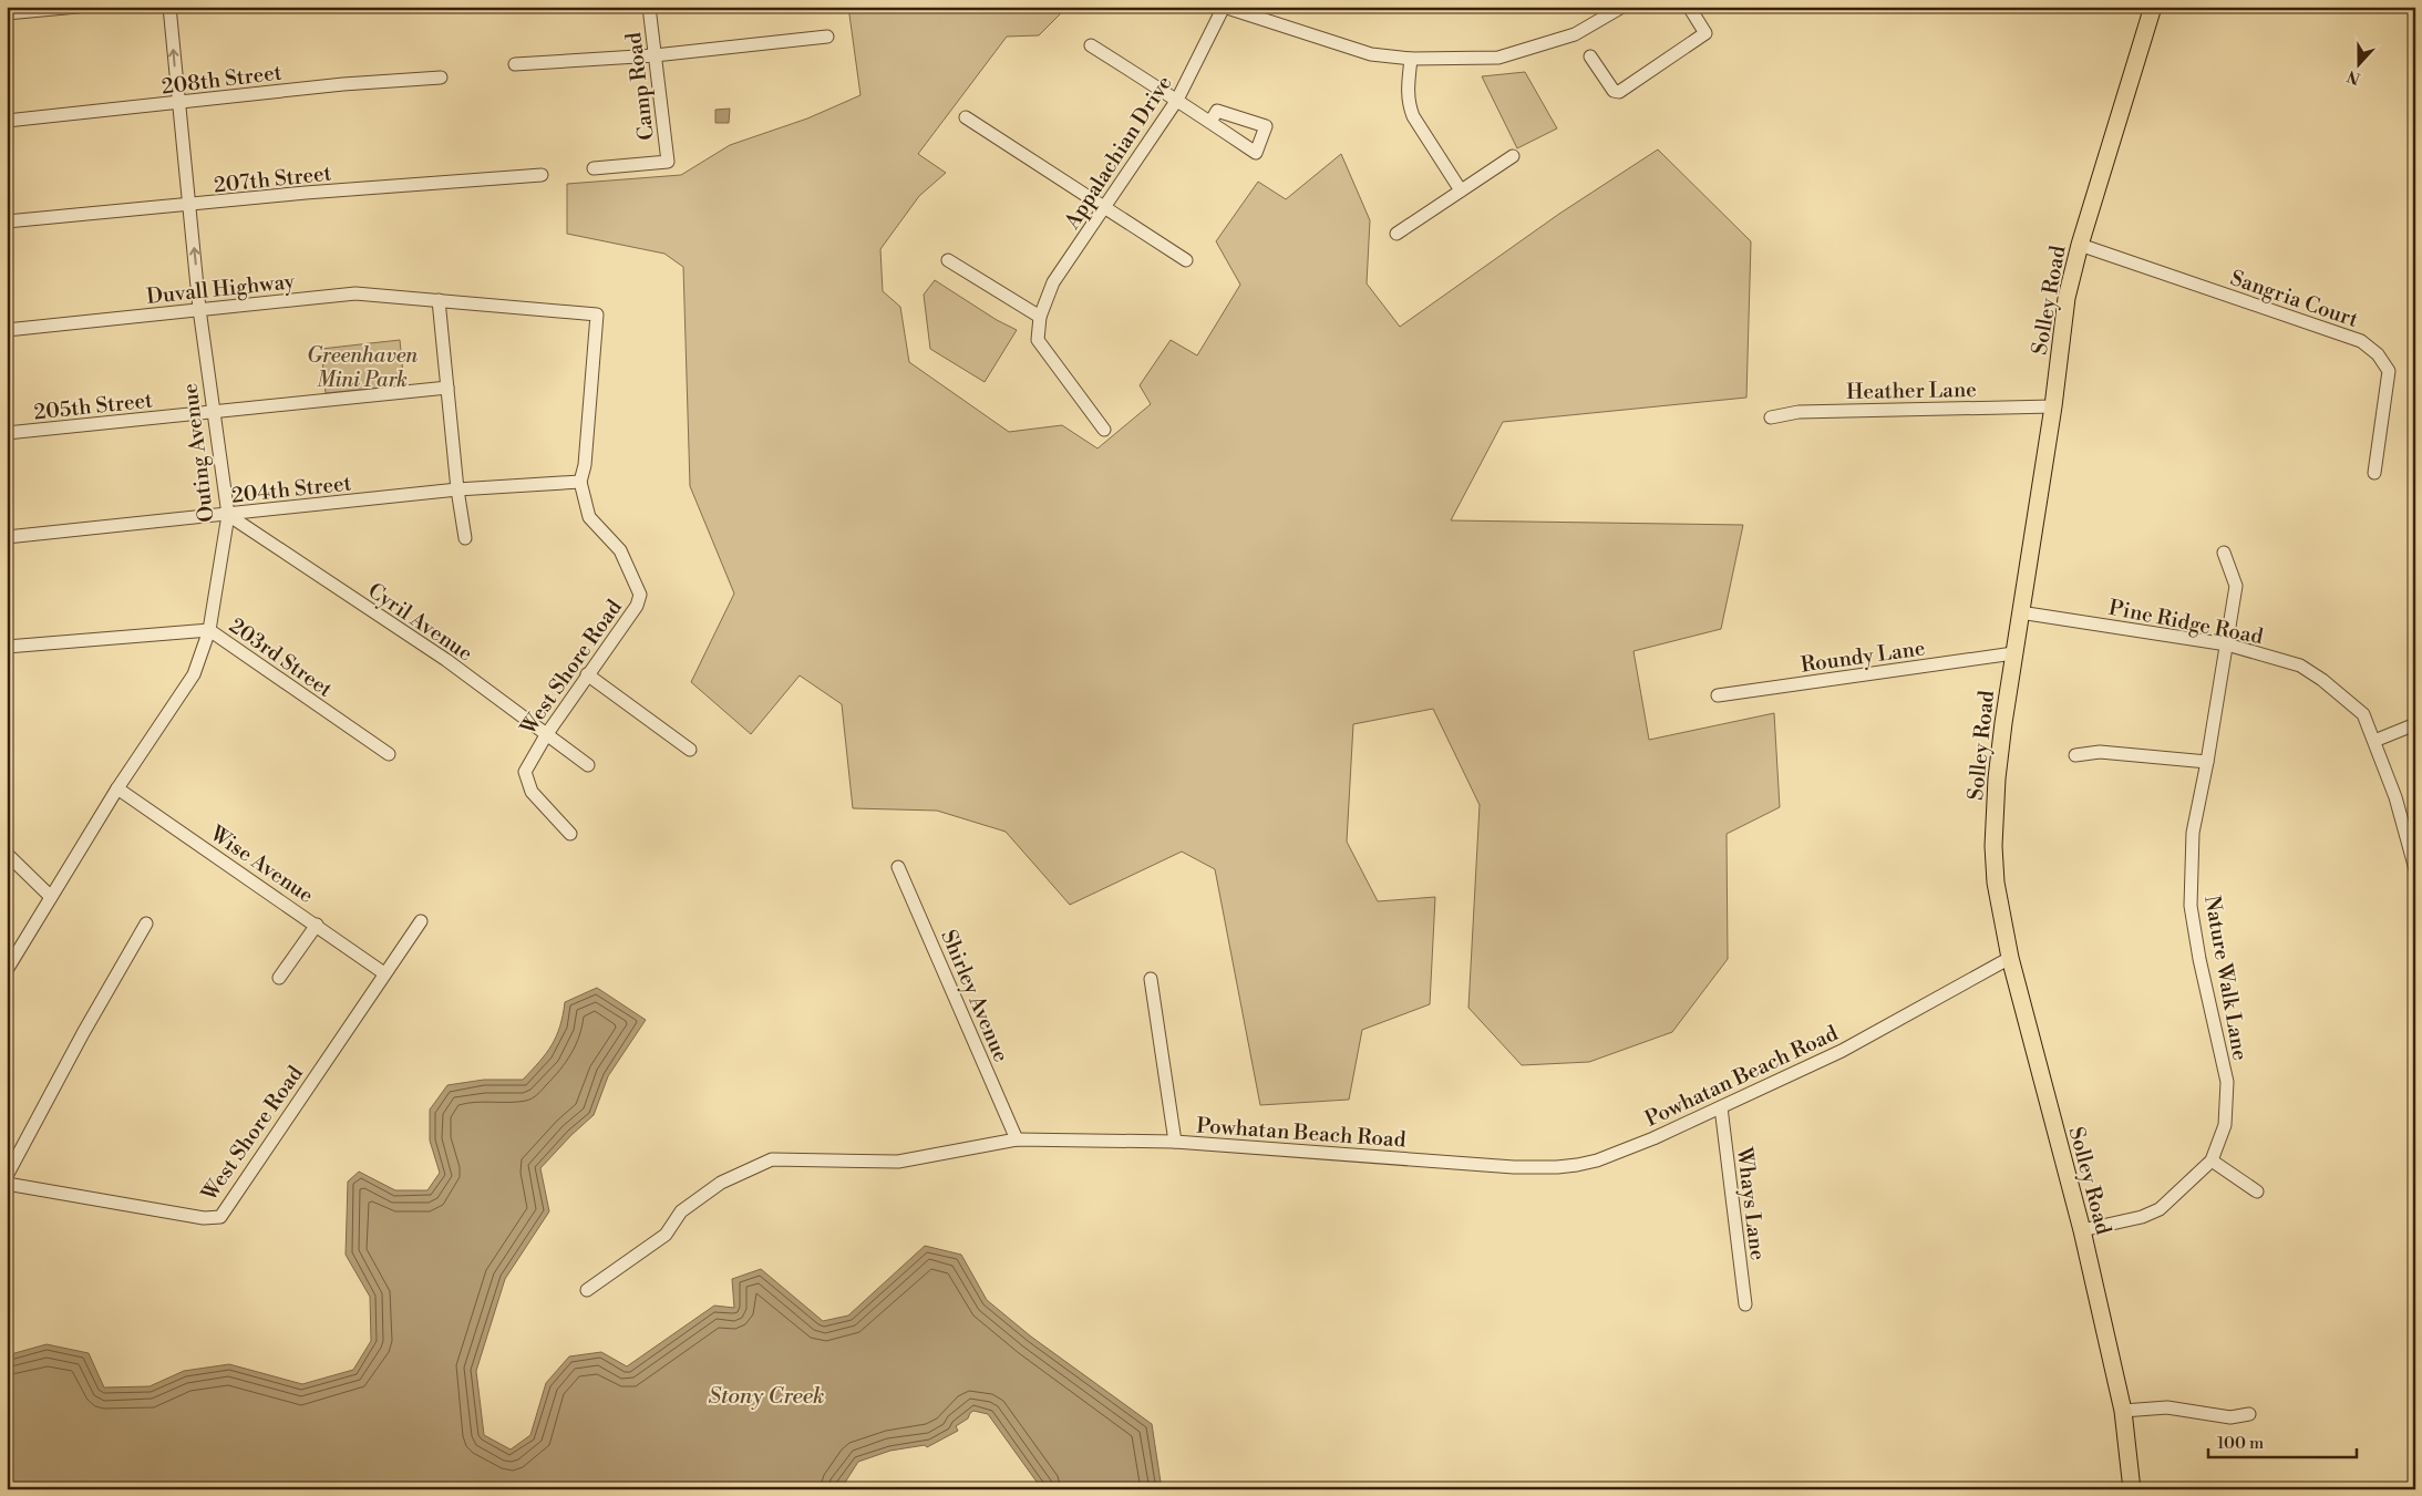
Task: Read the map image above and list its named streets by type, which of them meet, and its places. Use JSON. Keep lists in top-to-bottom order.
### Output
{
  "streets": {
    "main road": ["Solley Road"],
    "street": [
      "208th Street",
      "Camp Road",
      "Appalachian Drive",
      "207th Street",
      "Duvall Highway",
      "Sangria Court",
      "Heather Lane",
      "205th Street",
      "Outing Avenue",
      "204th Street",
      "Cyril Avenue",
      "Pine Ridge Road",
      "Roundy Lane",
      "203rd Street",
      "West Shore Road",
      "Wise Avenue",
      "Nature Walk Lane",
      "Shirley Avenue",
      "Powhatan Beach Road",
      "Whays Lane"
    ]
  },
  "crossings": [
    ["208th Street", "Outing Avenue"],
    ["207th Street", "Outing Avenue"],
    ["Duvall Highway", "Outing Avenue"],
    ["Duvall Highway", "West Shore Road"],
    ["Sangria Court", "Solley Road"],
    ["Solley Road", "Heather Lane"],
    ["Solley Road", "Pine Ridge Road"],
    ["Solley Road", "Roundy Lane"],
    ["Solley Road", "Nature Walk Lane"],
    ["Solley Road", "Powhatan Beach Road"],
    ["205th Street", "Outing Avenue"],
    ["Outing Avenue", "204th Street"],
    ["Outing Avenue", "Cyril Avenue"],
    ["Outing Avenue", "203rd Street"],
    ["Outing Avenue", "Wise Avenue"],
    ["204th Street", "Cyril Avenue"],
    ["204th Street", "West Shore Road"],
    ["Cyril Avenue", "West Shore Road"],
    ["Pine Ridge Road", "Nature Walk Lane"],
    ["West Shore Road", "Wise Avenue"],
    ["Shirley Avenue", "Powhatan Beach Road"],
    ["Powhatan Beach Road", "Whays Lane"]
  ],
  "water": ["Stony Creek"],
  "parks": ["Greenhaven Mini Park"],
  "scale_bar": "100 m",
  "north": "bottom"
}
